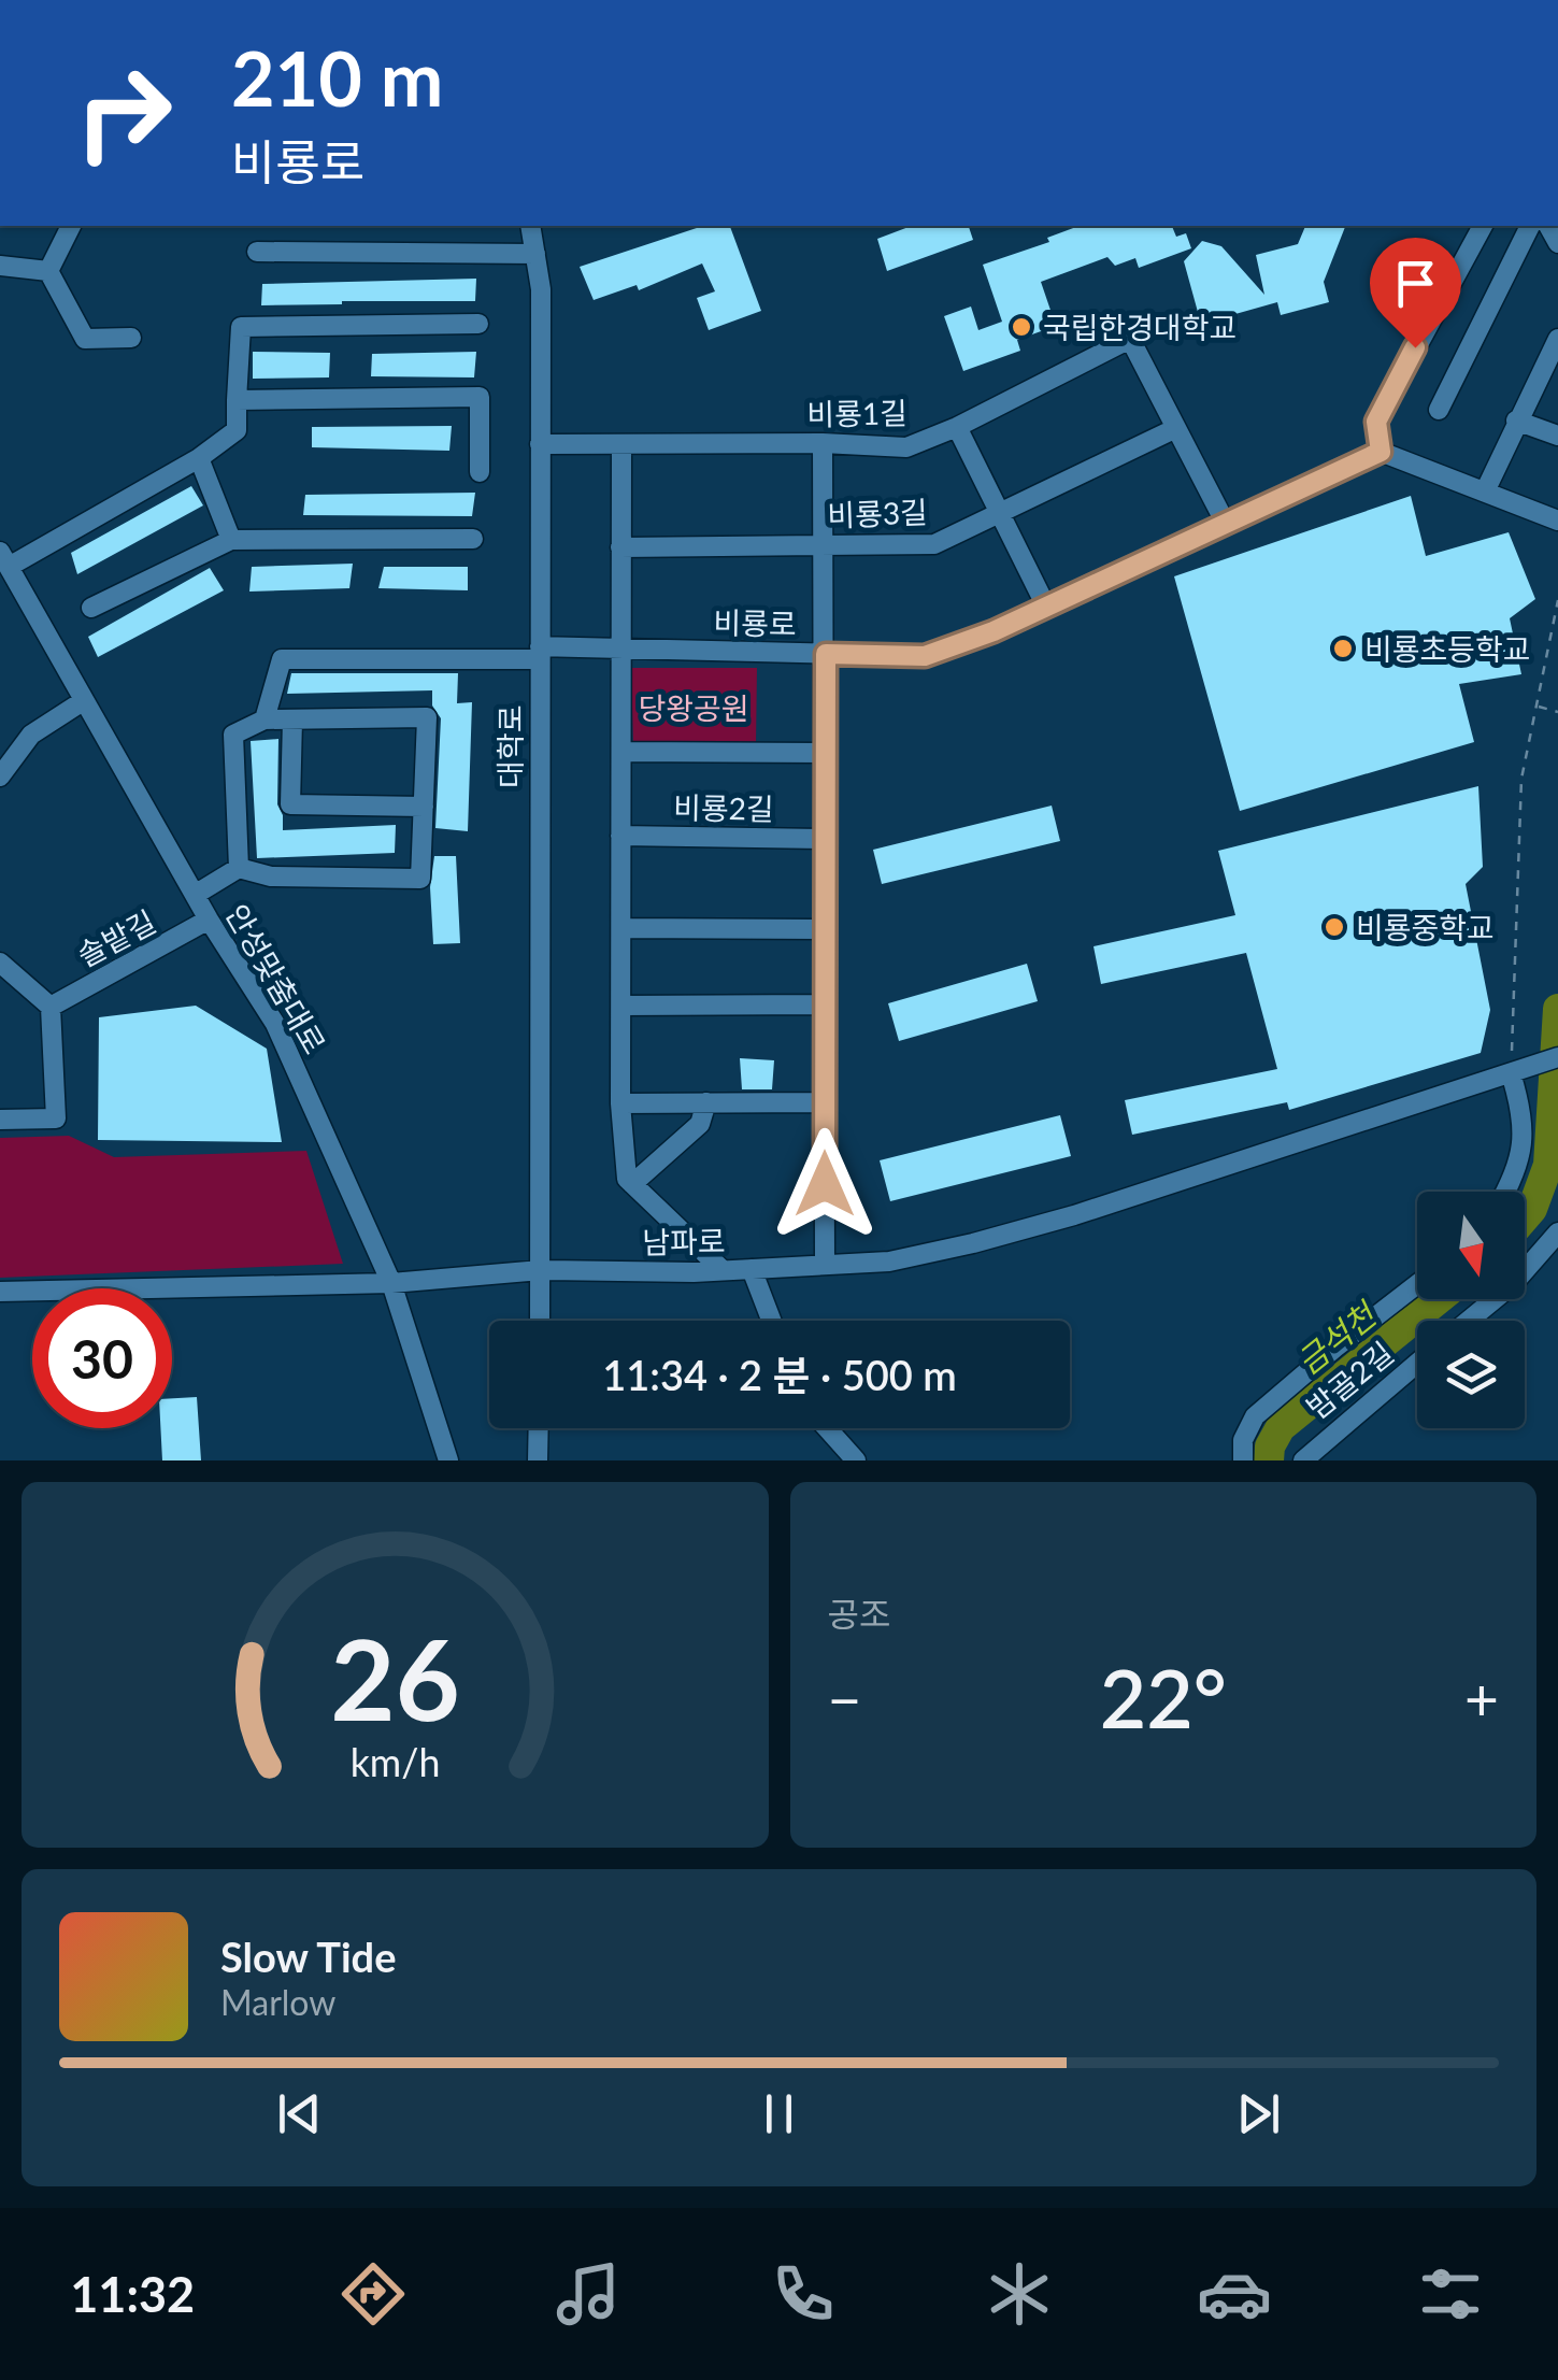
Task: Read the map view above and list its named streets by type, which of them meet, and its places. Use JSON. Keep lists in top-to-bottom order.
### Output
{
  "streets": {
    "street": [
      "비룡1길",
      "비룡3길",
      "비룡로",
      "대학로",
      "비룡2길",
      "솔밭길",
      "안성맞춤대로",
      "남파로",
      "밤골2길"
    ]
  },
  "crossings": [
    ["비룡1길", "비룡3길"],
    ["비룡1길", "비룡로"],
    ["비룡1길", "대학로"],
    ["비룡로", "대학로"],
    ["대학로", "남파로"],
    ["솔밭길", "안성맞춤대로"],
    ["안성맞춤대로", "남파로"]
  ],
  "water": ["금석천"],
  "parks": ["당왕공원"],
  "places": ["국립한경대학교", "비룡초등학교", "비룡중학교"],
  "north": "bottom",
  "page": {
    "turn": ["210 m", "비룡로"],
    "limit": "30",
    "trip": "11:34 · 2 분 · 500 m",
    "tile": "공조",
    "heat": ["−", "22°", "+"],
    "song": ["Slow Tide", "Marlow"],
    "tabs": "11:32",
    "gauge": ["26", "km/h"]
  }
}
